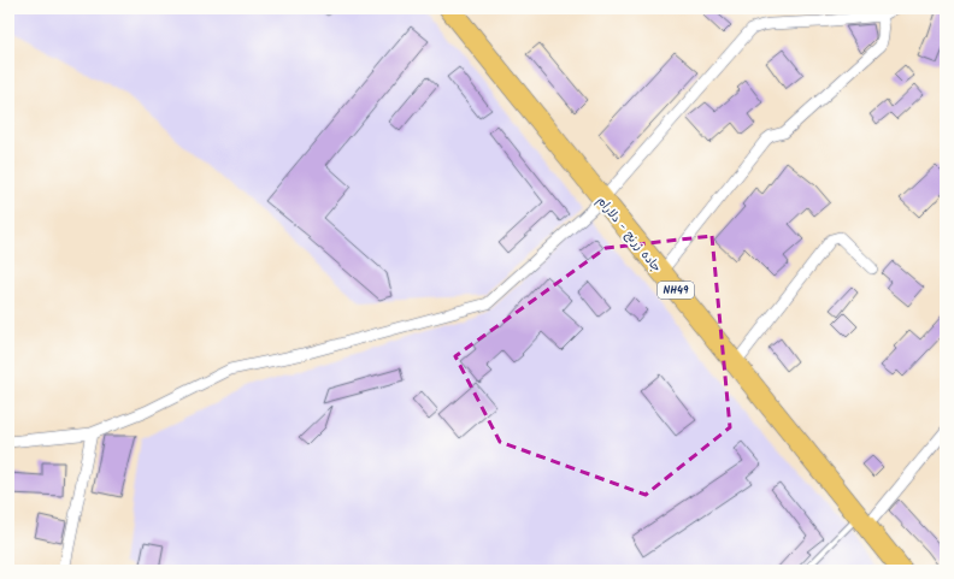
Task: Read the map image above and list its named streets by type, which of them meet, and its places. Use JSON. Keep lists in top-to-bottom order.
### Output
{
  "streets": {
    "highway": ["جاده زرنج - دلارام", "NH49"]
  }
}
